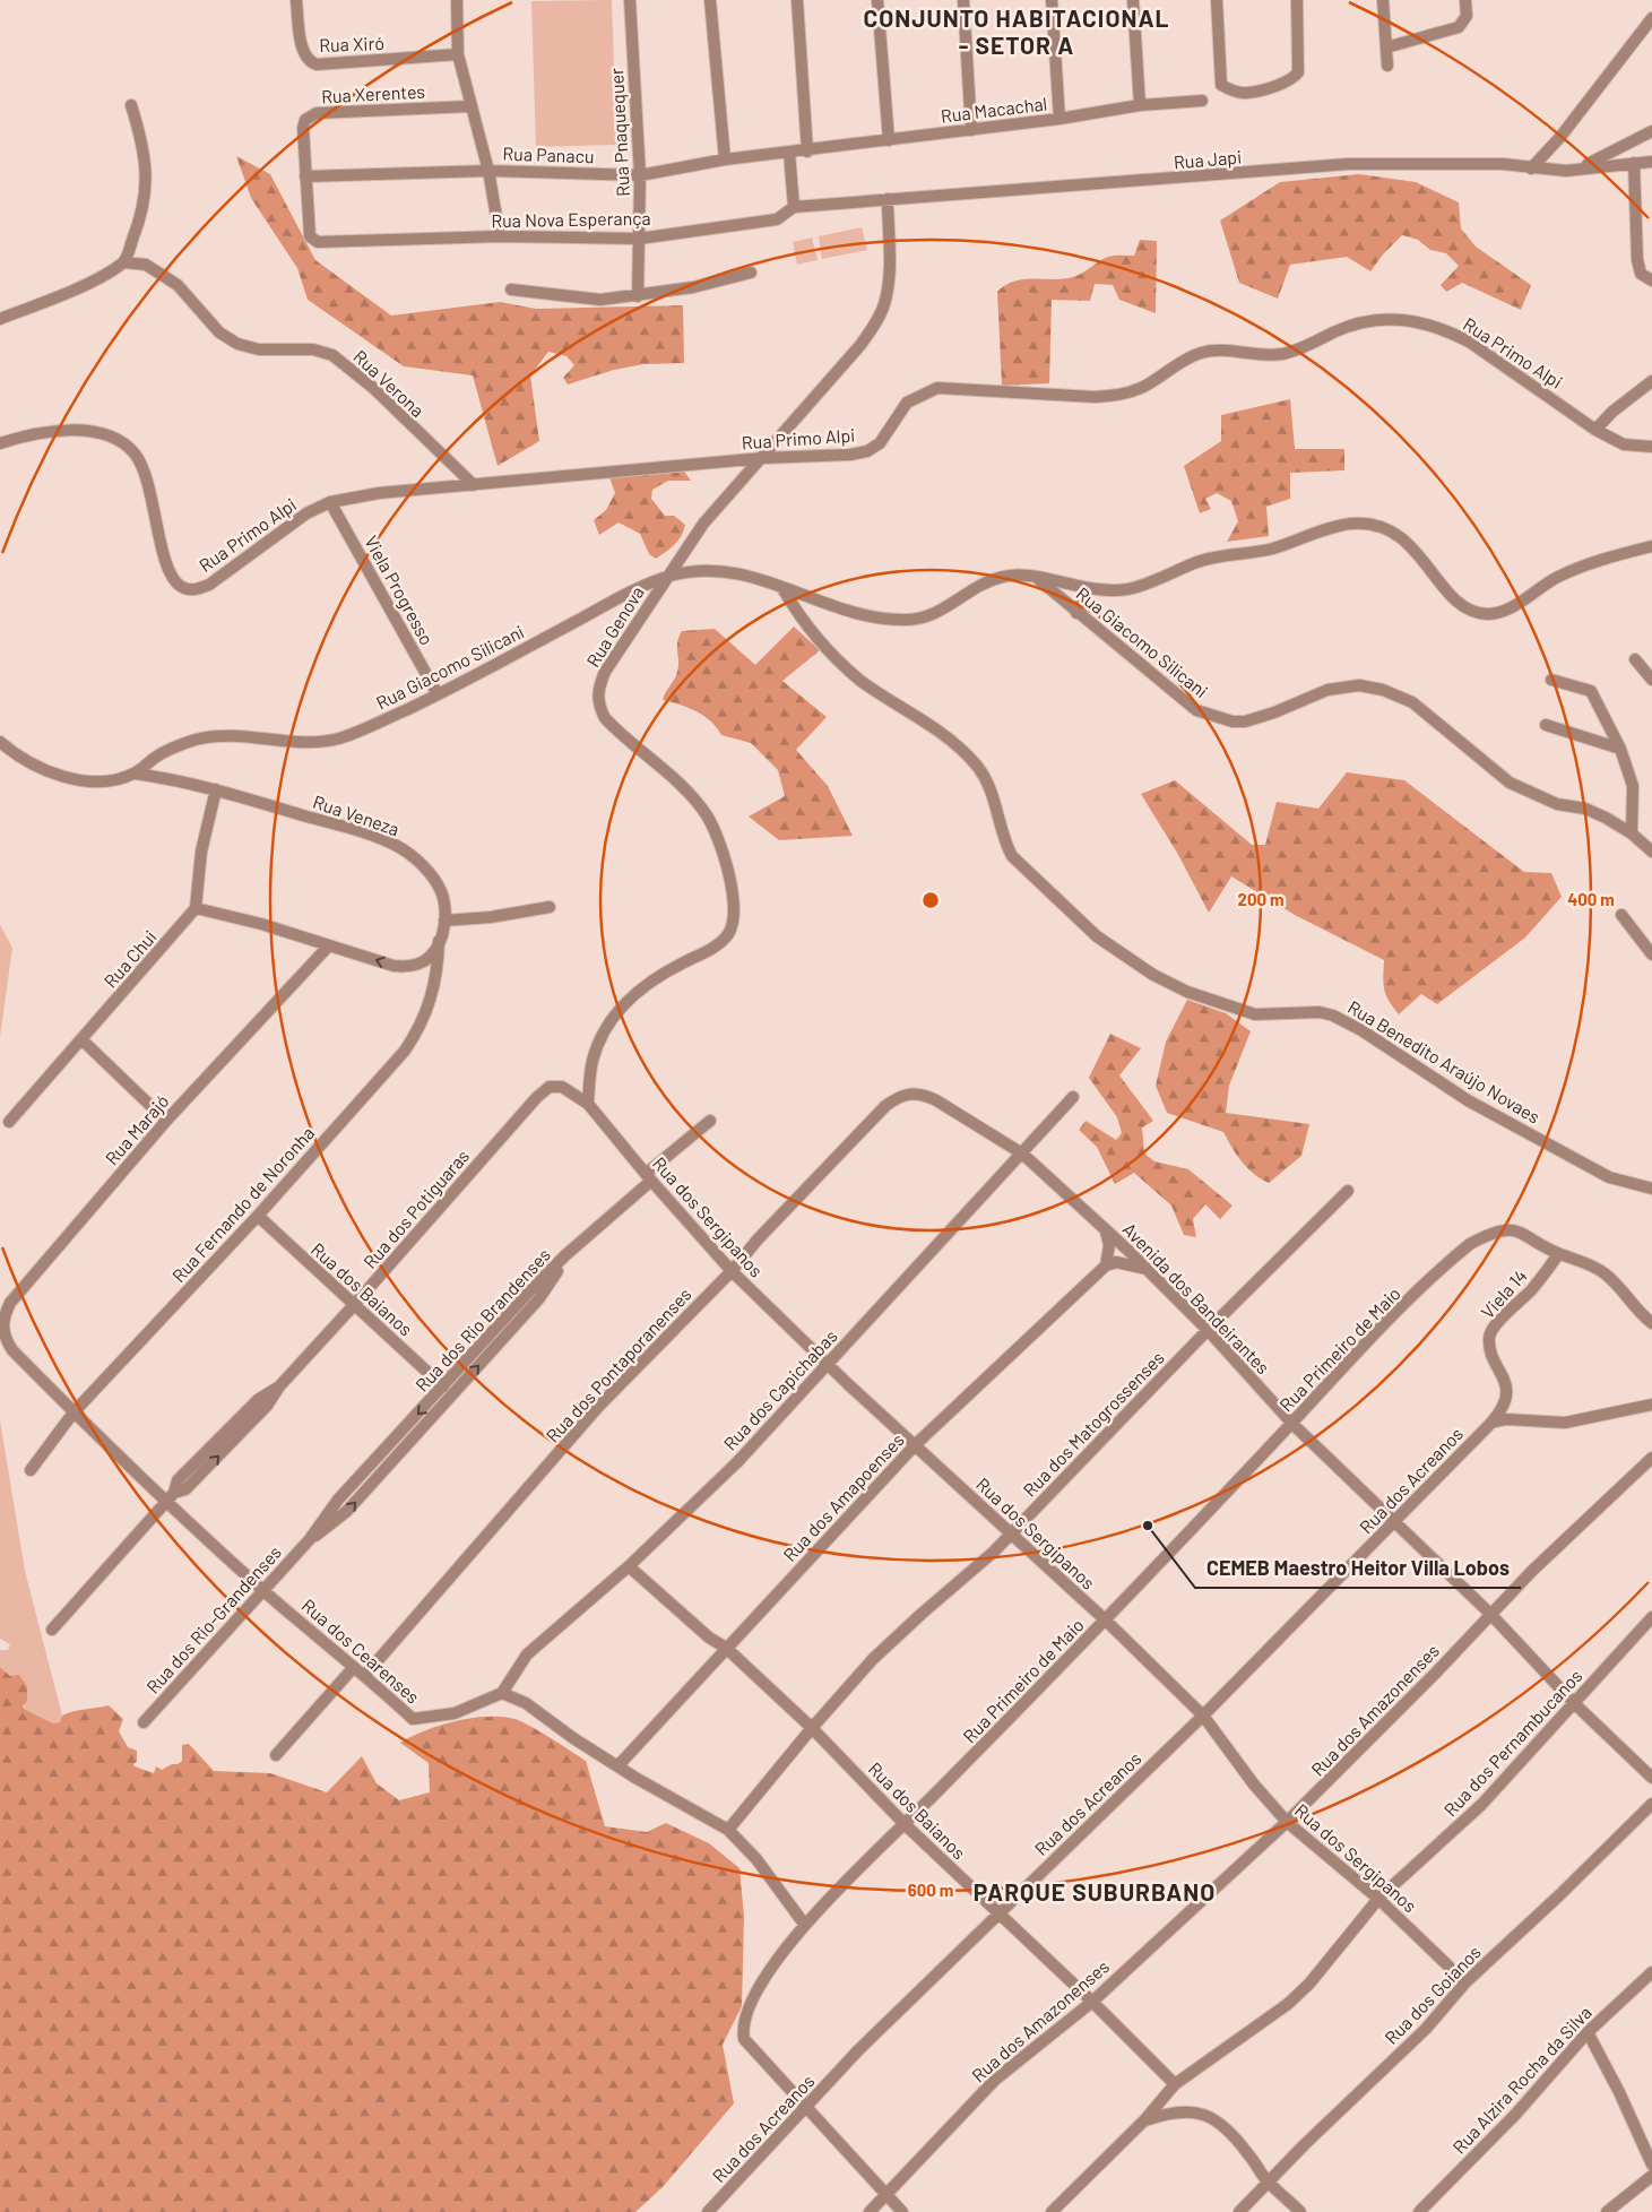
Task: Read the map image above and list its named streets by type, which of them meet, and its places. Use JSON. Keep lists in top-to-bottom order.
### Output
{
  "streets": {
    "street": [
      "Rua Xiró",
      "Rua Xerentes",
      "Rua Macachal",
      "Rua Pnaquequer",
      "Rua Panacu",
      "Rua Japi",
      "Rua Nova Esperança",
      "Rua Primo Alpi",
      "Rua Verona",
      "Viela Progresso",
      "Rua Genova",
      "Rua Giacomo Silicani",
      "Rua Veneza",
      "Rua Chui",
      "Rua Benedito Araújo Novaes",
      "Rua Marajó",
      "Rua Fernando de Noronha",
      "Rua dos Potiguaras",
      "Rua dos Sergipanos",
      "Rua dos Baianos",
      "Viela 14",
      "Avenida dos Bandeirantes",
      "Rua dos Rio Brandenses",
      "Rua Primeiro de Maio",
      "Rua dos Pontaporanenses",
      "Rua dos Capichabas",
      "Rua dos Matogrossenses",
      "Rua dos Acreanos",
      "Rua dos Amapoenses",
      "Rua dos Rio-Grandenses",
      "Rua dos Cearenses",
      "Rua dos Amazonenses",
      "Rua dos Pernambucanos",
      "Rua dos Goianos",
      "Rua Alzira Rocha da Silva"
    ]
  },
  "crossings": [
    ["Rua Xerentes", "Rua Panacu"],
    ["Rua Xerentes", "Rua Nova Esperança"],
    ["Rua Macachal", "Rua Panacu"],
    ["Rua Pnaquequer", "Rua Panacu"],
    ["Rua Pnaquequer", "Rua Nova Esperança"],
    ["Rua Japi", "Rua Nova Esperança"],
    ["Rua Japi", "Rua Genova"],
    ["Rua Nova Esperança", "Rua Genova"],
    ["Rua Primo Alpi", "Rua Verona"],
    ["Rua Primo Alpi", "Viela Progresso"],
    ["Rua Primo Alpi", "Rua Genova"],
    ["Viela Progresso", "Rua Giacomo Silicani"],
    ["Rua Genova", "Rua Giacomo Silicani"],
    ["Rua Genova", "Rua dos Potiguaras"],
    ["Rua Genova", "Rua dos Sergipanos"],
    ["Rua Giacomo Silicani", "Rua Veneza"],
    ["Rua Giacomo Silicani", "Rua Benedito Araújo Novaes"],
    ["Rua Veneza", "Rua Chui"],
    ["Rua Veneza", "Rua Marajó"],
    ["Rua Veneza", "Rua Fernando de Noronha"],
    ["Rua Marajó", "Rua dos Cearenses"],
    ["Rua Fernando de Noronha", "Rua dos Baianos"],
    ["Rua Fernando de Noronha", "Rua dos Cearenses"],
    ["Rua dos Potiguaras", "Rua dos Sergipanos"],
    ["Rua dos Potiguaras", "Rua dos Baianos"],
    ["Rua dos Potiguaras", "Rua dos Cearenses"],
    ["Rua dos Sergipanos", "Rua Primeiro de Maio"],
    ["Rua dos Sergipanos", "Rua dos Pontaporanenses"],
    ["Rua dos Sergipanos", "Rua dos Capichabas"],
    ["Rua dos Sergipanos", "Rua dos Matogrossenses"],
    ["Rua dos Sergipanos", "Rua dos Acreanos"],
    ["Rua dos Sergipanos", "Rua dos Amapoenses"],
    ["Rua dos Sergipanos", "Rua dos Amazonenses"],
    ["Rua dos Sergipanos", "Rua dos Pernambucanos"],
    ["Rua dos Sergipanos", "Rua dos Goianos"],
    ["Rua dos Baianos", "Rua dos Rio Brandenses"],
    ["Rua dos Baianos", "Rua Primeiro de Maio"],
    ["Rua dos Baianos", "Rua dos Capichabas"],
    ["Rua dos Baianos", "Rua dos Matogrossenses"],
    ["Rua dos Baianos", "Rua dos Acreanos"],
    ["Rua dos Baianos", "Rua dos Amapoenses"],
    ["Rua dos Baianos", "Rua dos Amazonenses"],
    ["Rua dos Baianos", "Rua dos Pernambucanos"],
    ["Viela 14", "Rua Primeiro de Maio"],
    ["Viela 14", "Rua dos Acreanos"],
    ["Avenida dos Bandeirantes", "Rua Primeiro de Maio"],
    ["Avenida dos Bandeirantes", "Rua dos Pontaporanenses"],
    ["Avenida dos Bandeirantes", "Rua dos Capichabas"],
    ["Avenida dos Bandeirantes", "Rua dos Matogrossenses"],
    ["Avenida dos Bandeirantes", "Rua dos Acreanos"],
    ["Avenida dos Bandeirantes", "Rua dos Amazonenses"],
    ["Avenida dos Bandeirantes", "Rua dos Pernambucanos"],
    ["Rua dos Rio Brandenses", "Rua dos Rio-Grandenses"],
    ["Rua Primeiro de Maio", "Rua dos Acreanos"],
    ["Rua dos Pontaporanenses", "Rua dos Cearenses"],
    ["Rua dos Capichabas", "Rua dos Cearenses"],
    ["Rua dos Rio-Grandenses", "Rua dos Cearenses"]
  ],
  "districts": ["CONJUNTO HABITACIONAL - SETOR A", "PARQUE SUBURBANO"],
  "places": ["CEMEB Maestro Heitor Villa Lobos"],
  "rings": ["200 m", "400 m", "600 m"]
}
